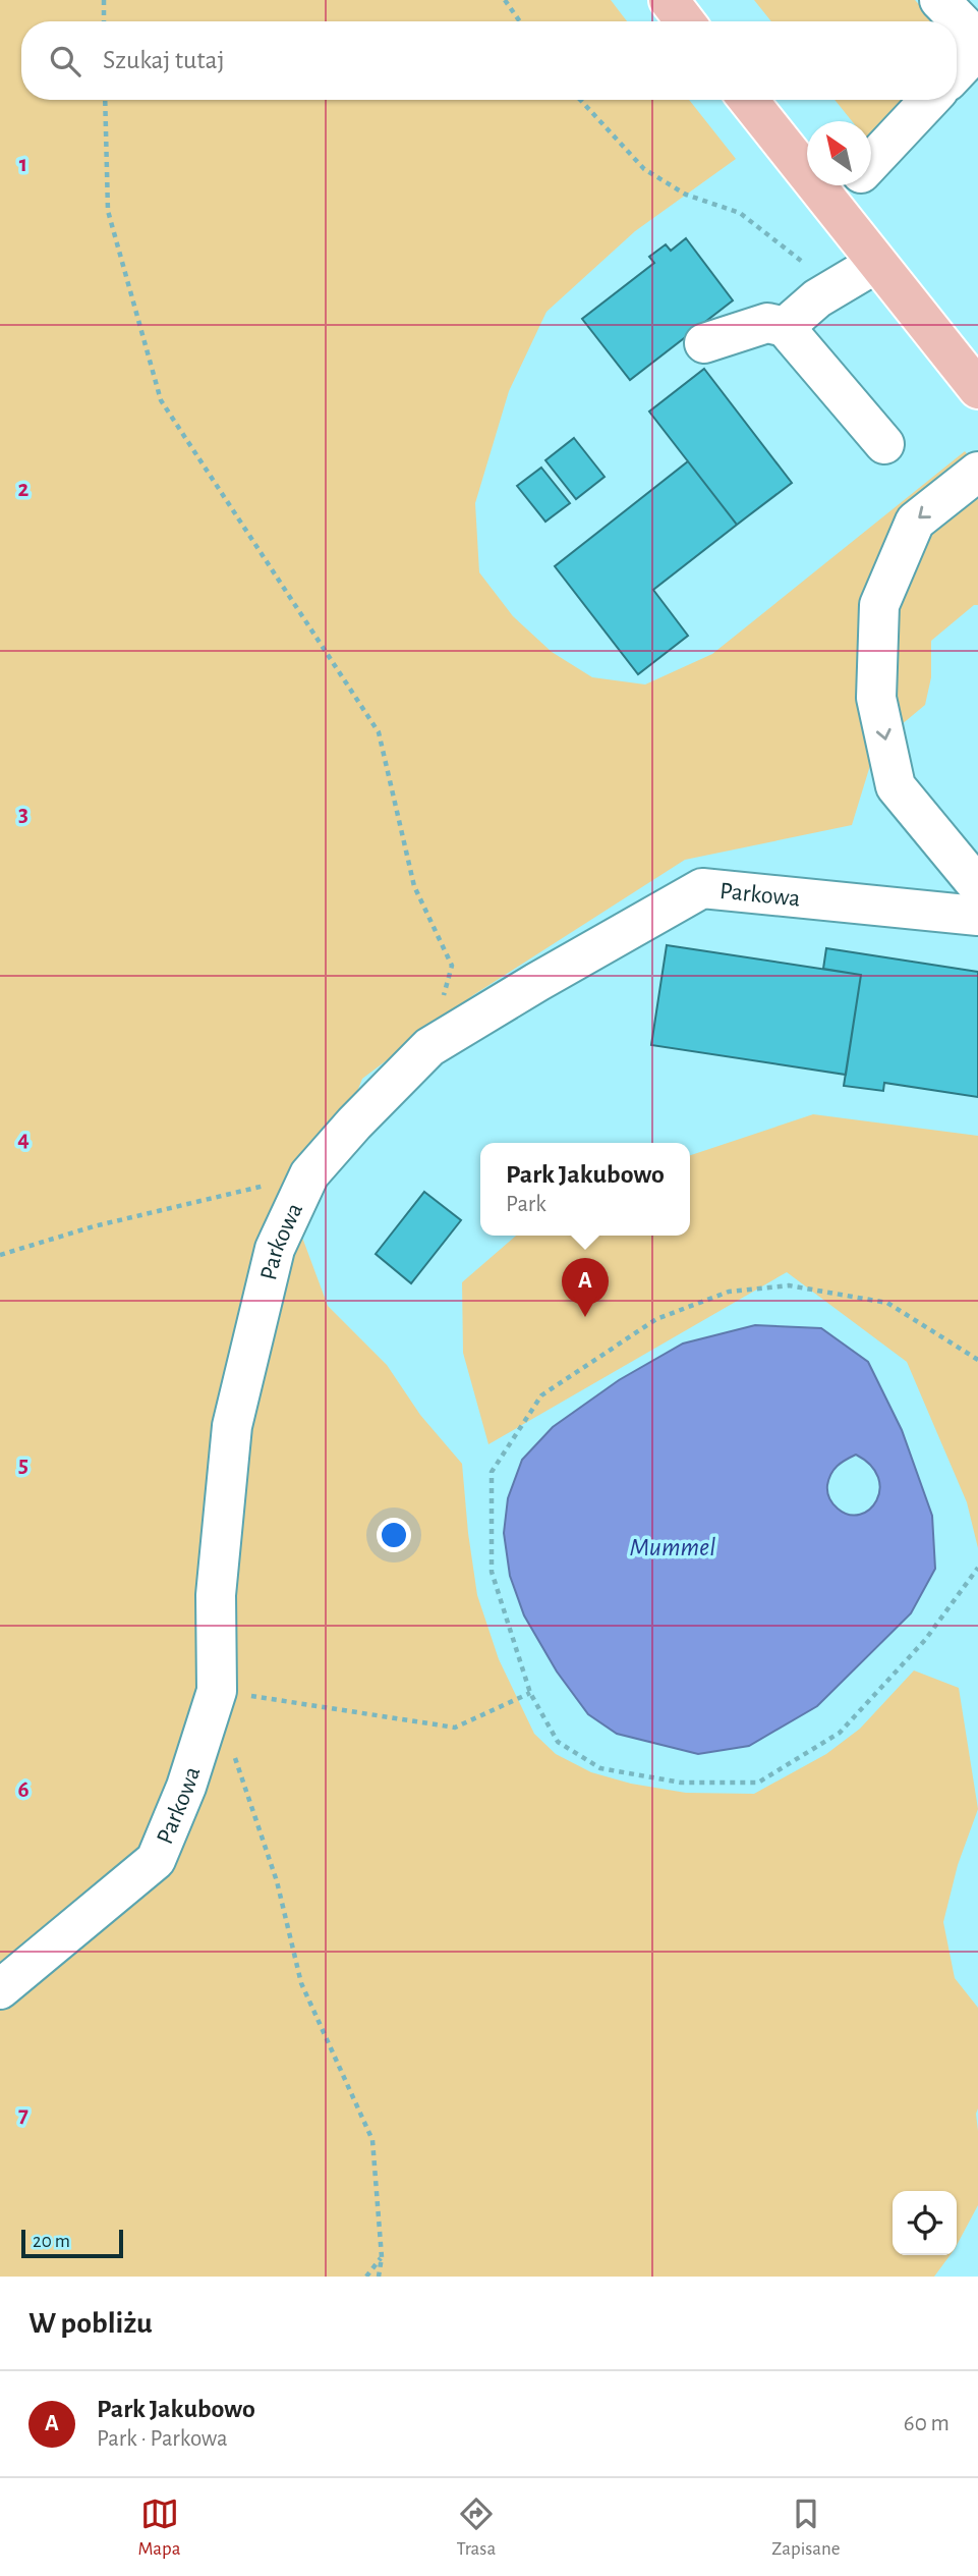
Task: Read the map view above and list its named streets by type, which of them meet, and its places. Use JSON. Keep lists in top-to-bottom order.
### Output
{
  "streets": {
    "street": ["Parkowa"]
  },
  "water": ["Mummel"],
  "scale_bar": "20 m",
  "north": "top left",
  "page": {
    "search": "Szukaj tutaj",
    "popup": ["Park Jakubowo", "Park"],
    "pins": "A",
    "scale": "20 m",
    "heading": "W pobliżu",
    "list": [
      {
        "mark": "A",
        "name": "Park Jakubowo",
        "note": "Park · Parkowa",
        "value": "60 m"
      }
    ],
    "nav": ["Mapa", "Trasa", "Zapisane"]
  },
  "grid": {
    "rows": [
      "1",
      "2",
      "3",
      "4",
      "5",
      "6",
      "7"
    ]
  }
}
